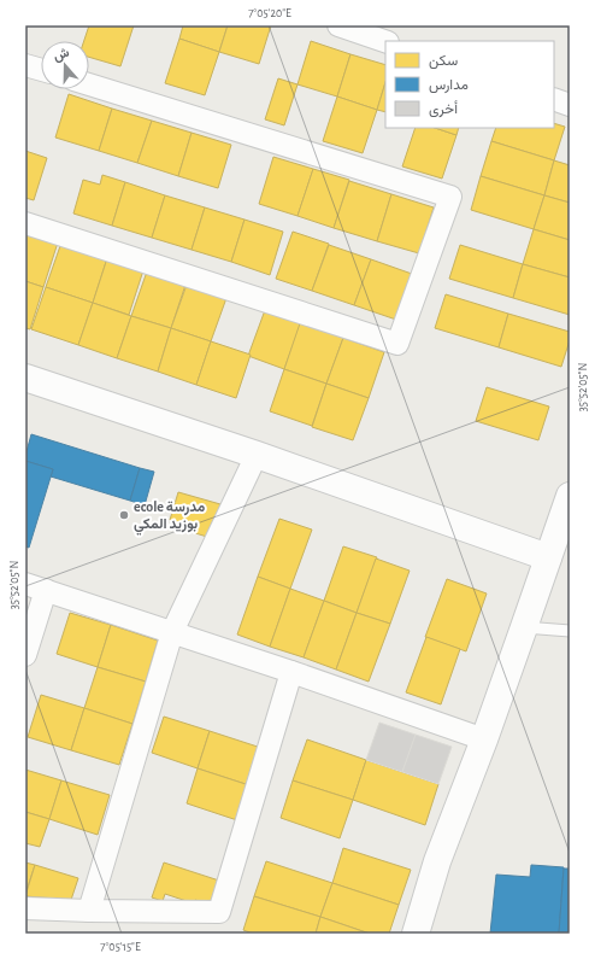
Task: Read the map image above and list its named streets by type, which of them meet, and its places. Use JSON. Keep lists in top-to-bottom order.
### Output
{
  "places": ["ecole مدرسة بوزيد المكي"],
  "legend": ["سكن", "مدارس", "أخرى"],
  "north": "top",
  "coordinates": ["7°05'20\"E", "35°52'05\"N", "7°05'15\"E"]
}
